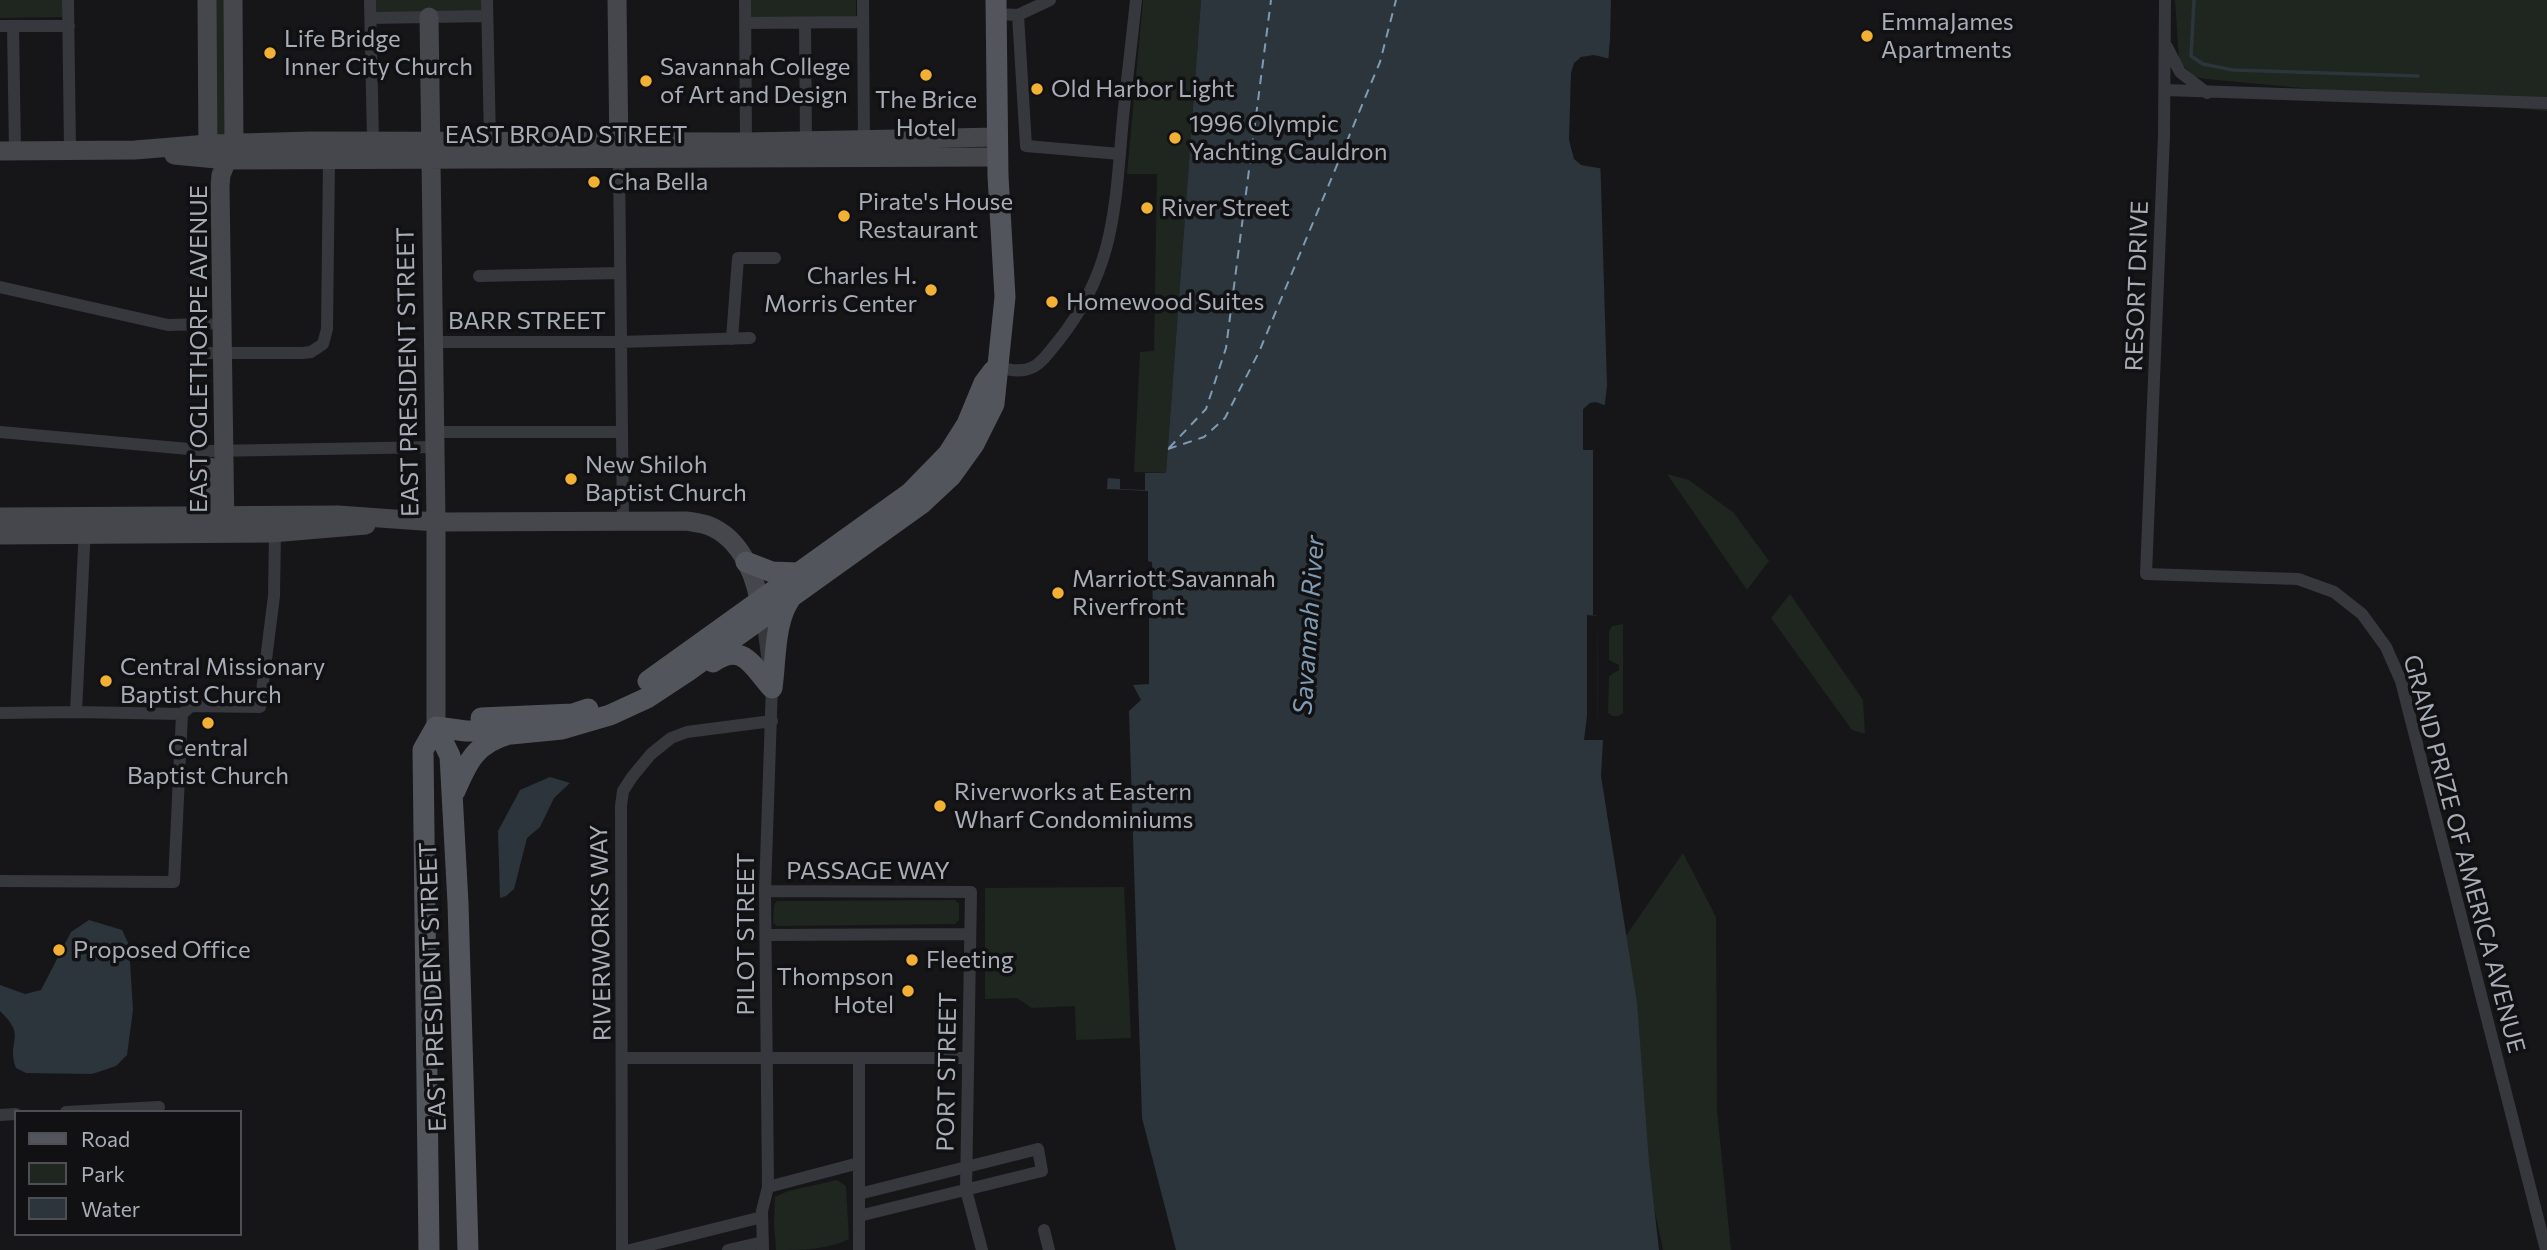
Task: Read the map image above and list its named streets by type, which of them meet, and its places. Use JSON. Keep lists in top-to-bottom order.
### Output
{
  "streets": {
    "main road": ["EAST BROAD STREET", "EAST OGLETHORPE AVENUE", "EAST PRESIDENT STREET"],
    "street": [
      "RESORT DRIVE",
      "BARR STREET",
      "GRAND PRIZE OF AMERICA AVENUE",
      "PASSAGE WAY",
      "RIVERWORKS WAY",
      "PILOT STREET",
      "PORT STREET"
    ]
  },
  "crossings": [
    ["EAST BROAD STREET", "EAST OGLETHORPE AVENUE"],
    ["EAST BROAD STREET", "EAST PRESIDENT STREET"],
    ["RESORT DRIVE", "GRAND PRIZE OF AMERICA AVENUE"],
    ["BARR STREET", "EAST PRESIDENT STREET"],
    ["PASSAGE WAY", "PILOT STREET"],
    ["PASSAGE WAY", "PORT STREET"],
    ["RIVERWORKS WAY", "PILOT STREET"]
  ],
  "water": ["Savannah River"],
  "places": [
    "EmmaJames Apartments",
    "Life Bridge Inner City Church",
    "The Brice Hotel",
    "Savannah College of Art and Design",
    "Old Harbor Light",
    "1996 Olympic Yachting Cauldron",
    "Cha Bella",
    "River Street",
    "Pirate's House Restaurant",
    "Charles H. Morris Center",
    "Homewood Suites",
    "New Shiloh Baptist Church",
    "Marriott Savannah Riverfront",
    "Central Missionary Baptist Church",
    "Central Baptist Church",
    "Riverworks at Eastern Wharf Condominiums",
    "Proposed Office",
    "Fleeting",
    "Thompson Hotel"
  ],
  "legend": ["Road", "Park", "Water"]
}
